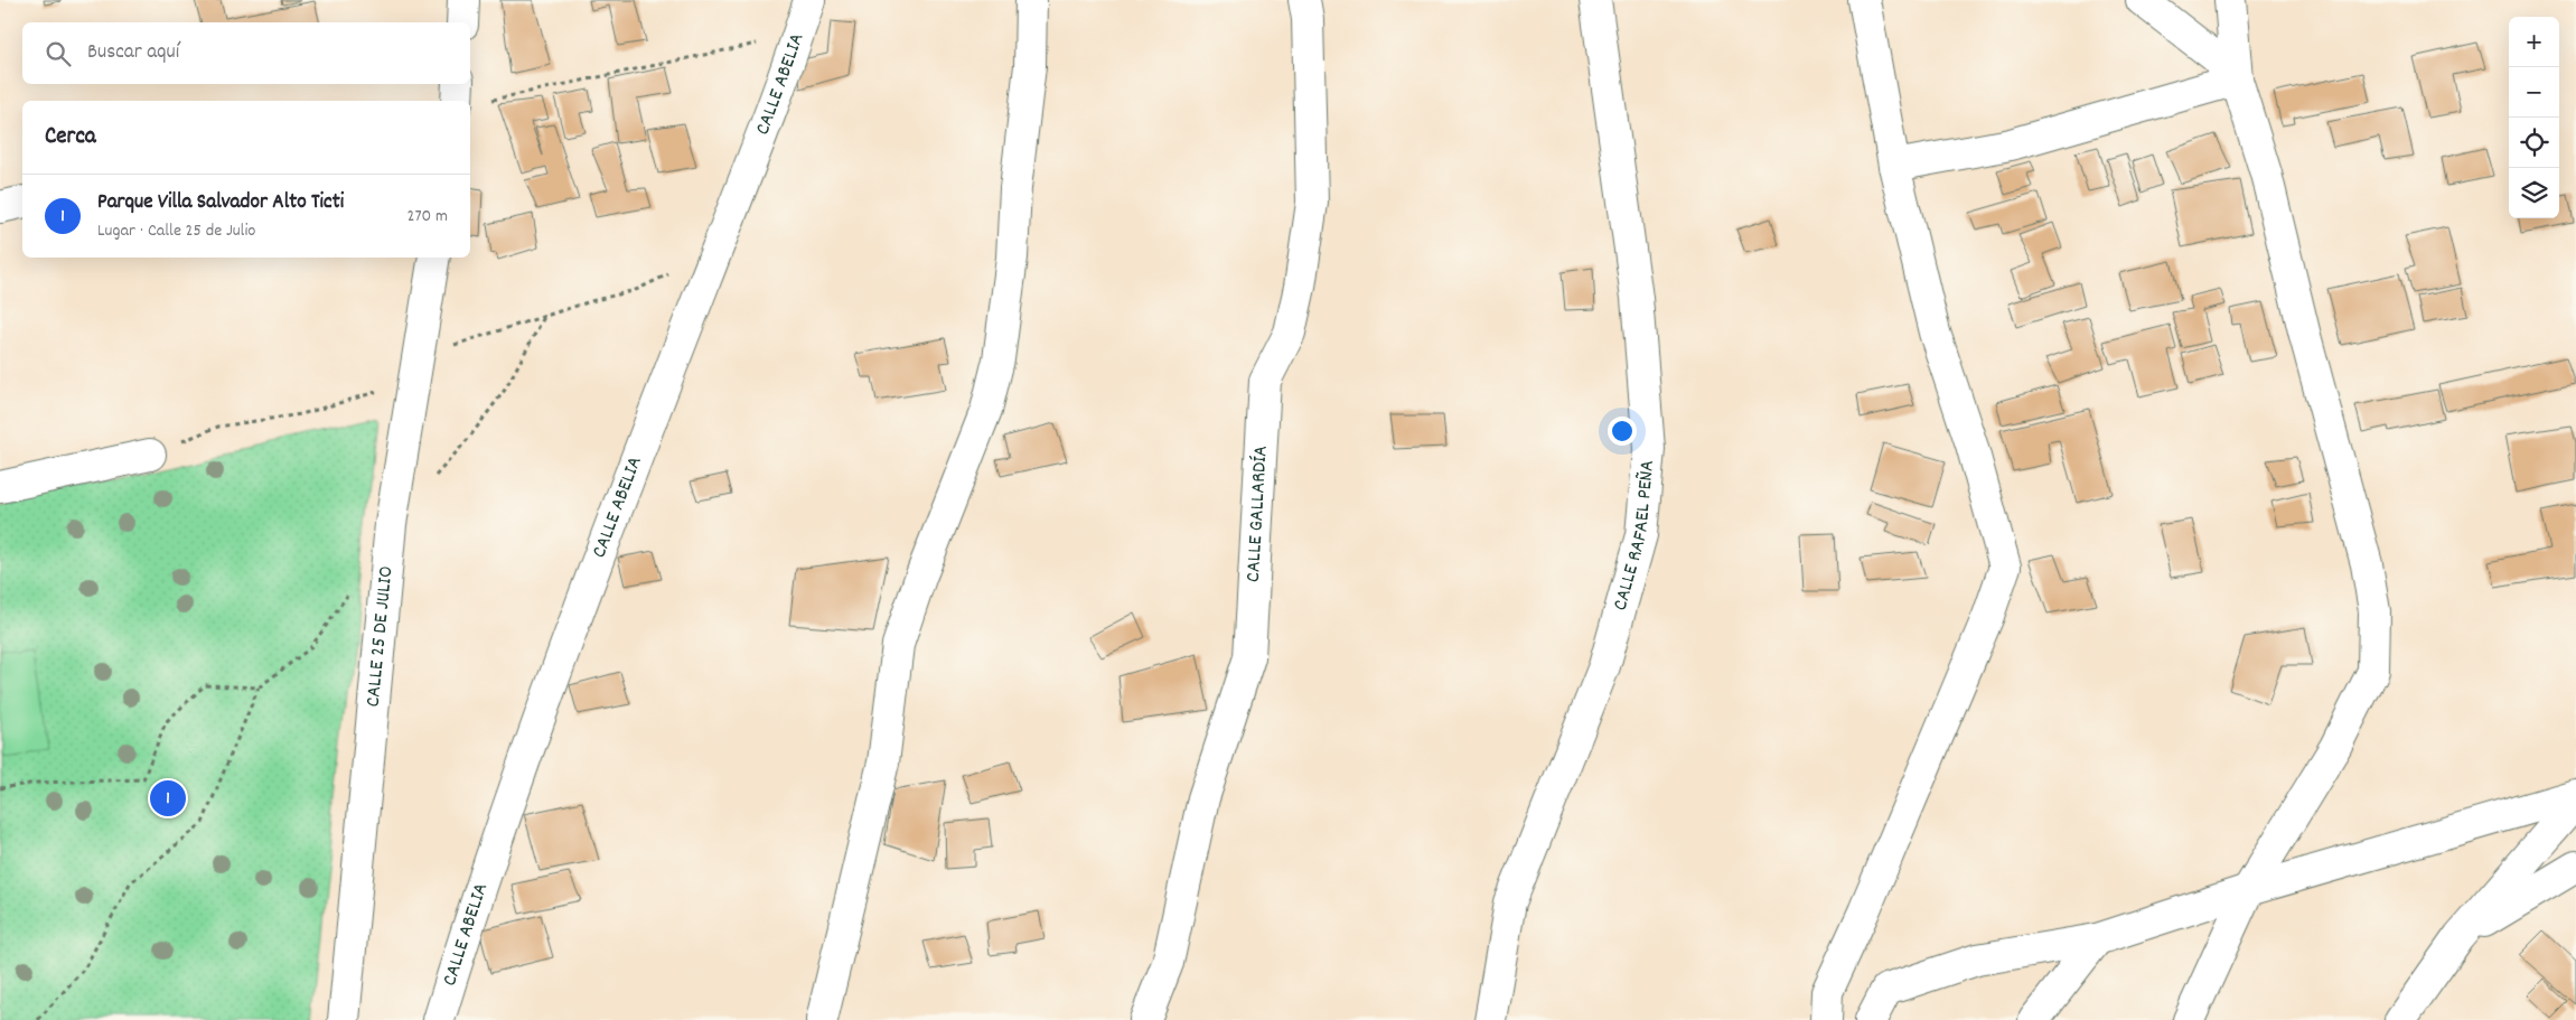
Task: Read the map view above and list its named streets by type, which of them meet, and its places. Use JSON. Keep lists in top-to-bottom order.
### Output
{
  "streets": {
    "street": [
      "CALLE ABELIA",
      "CALLE GALLARDÍA",
      "CALLE RAFAEL PEÑA",
      "CALLE 25 DE JULIO"
    ]
  },
  "page": {
    "map_buttons": ["+", "−"],
    "search": "Buscar aquí",
    "heading": "Cerca",
    "list": [
      {
        "mark": "1",
        "name": "Parque Villa Salvador Alto Ticti",
        "note": "Lugar · Calle 25 de Julio",
        "value": "270 m"
      }
    ],
    "pins": "1"
  }
}
